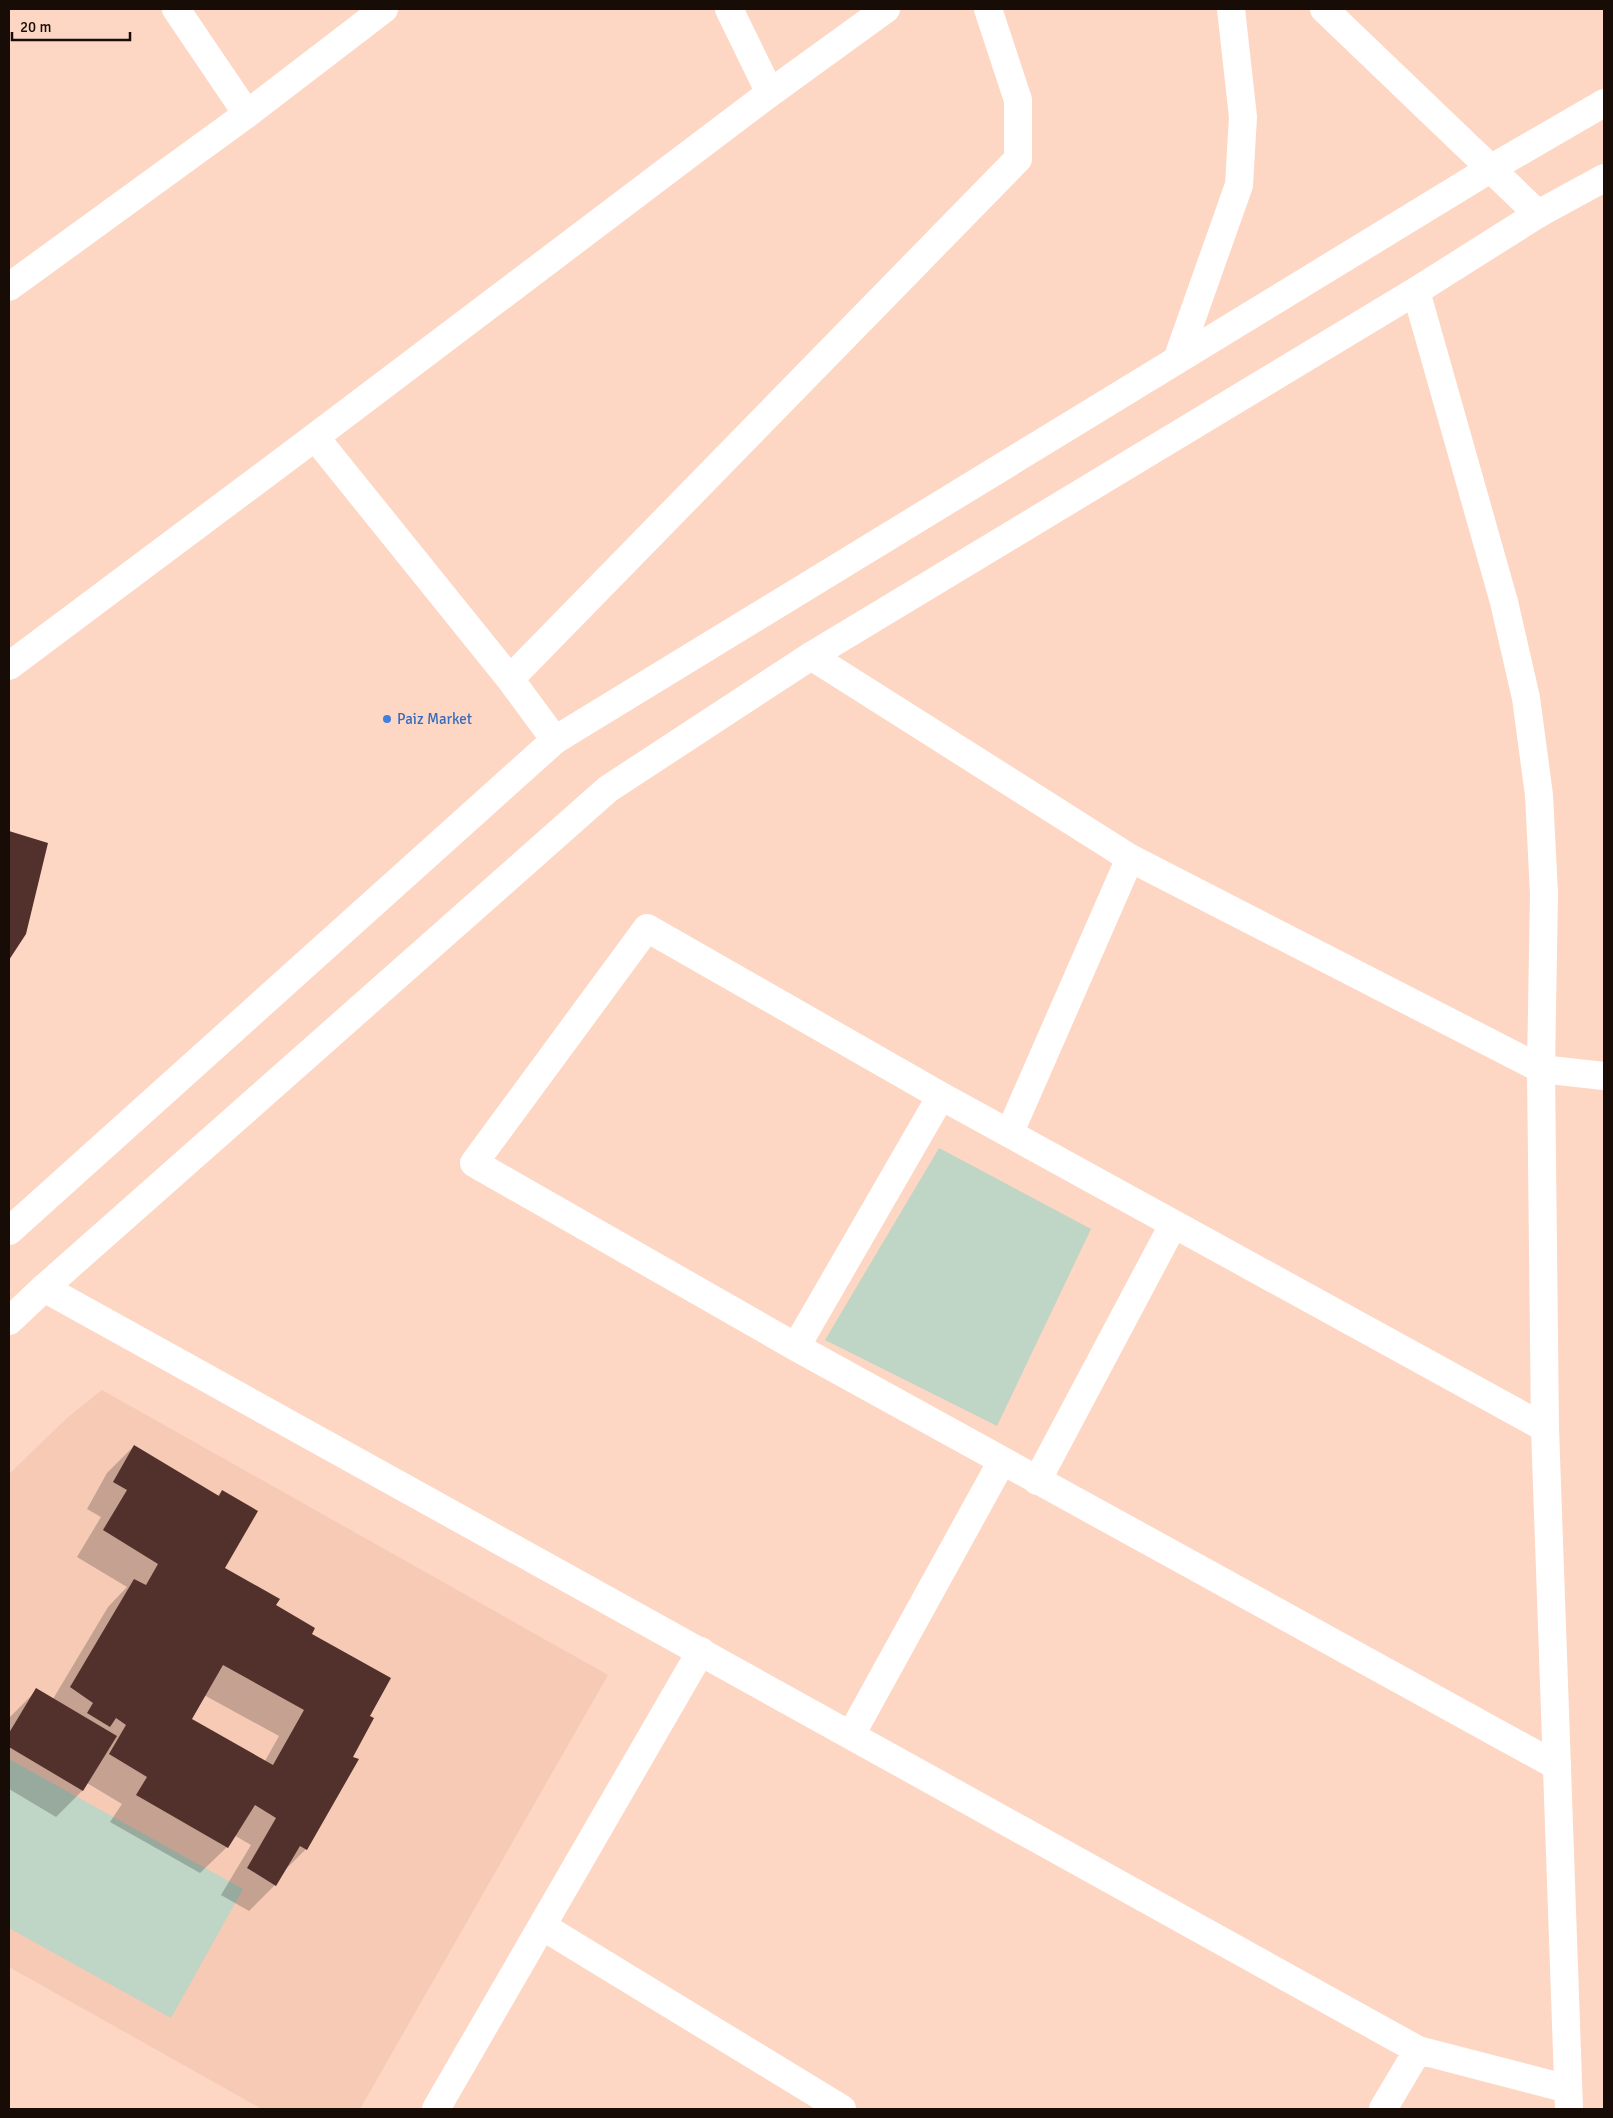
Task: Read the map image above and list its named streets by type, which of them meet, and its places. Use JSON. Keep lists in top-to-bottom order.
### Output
{
  "places": ["Paiz Market"],
  "scale_bar": "20 m"
}
